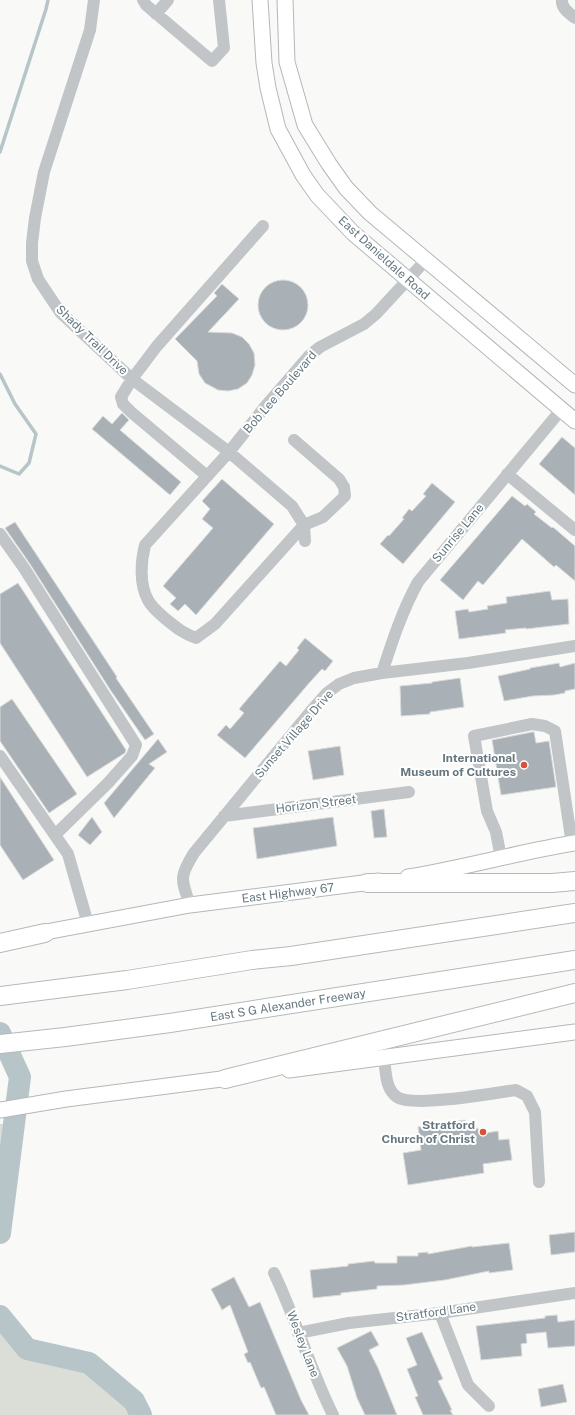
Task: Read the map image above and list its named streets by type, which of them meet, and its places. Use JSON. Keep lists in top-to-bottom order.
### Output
{
  "streets": {
    "highway": ["East S G Alexander Freeway"],
    "main road": ["East Danieldale Road", "East Highway 67"],
    "street": [
      "Shady Trail Drive",
      "Bob Lee Boulevard",
      "Sunrise Lane",
      "Sunset Village Drive",
      "Horizon Street",
      "Stratford Lane",
      "Wesley Lane"
    ]
  },
  "crossings": [
    ["East Danieldale Road", "Bob Lee Boulevard"],
    ["East Danieldale Road", "Sunrise Lane"],
    ["Shady Trail Drive", "Bob Lee Boulevard"],
    ["Sunrise Lane", "Sunset Village Drive"],
    ["Sunset Village Drive", "Horizon Street"],
    ["Sunset Village Drive", "East Highway 67"],
    ["Stratford Lane", "Wesley Lane"]
  ],
  "places": ["International Museum of Cultures", "Stratford Church of Christ"]
}
